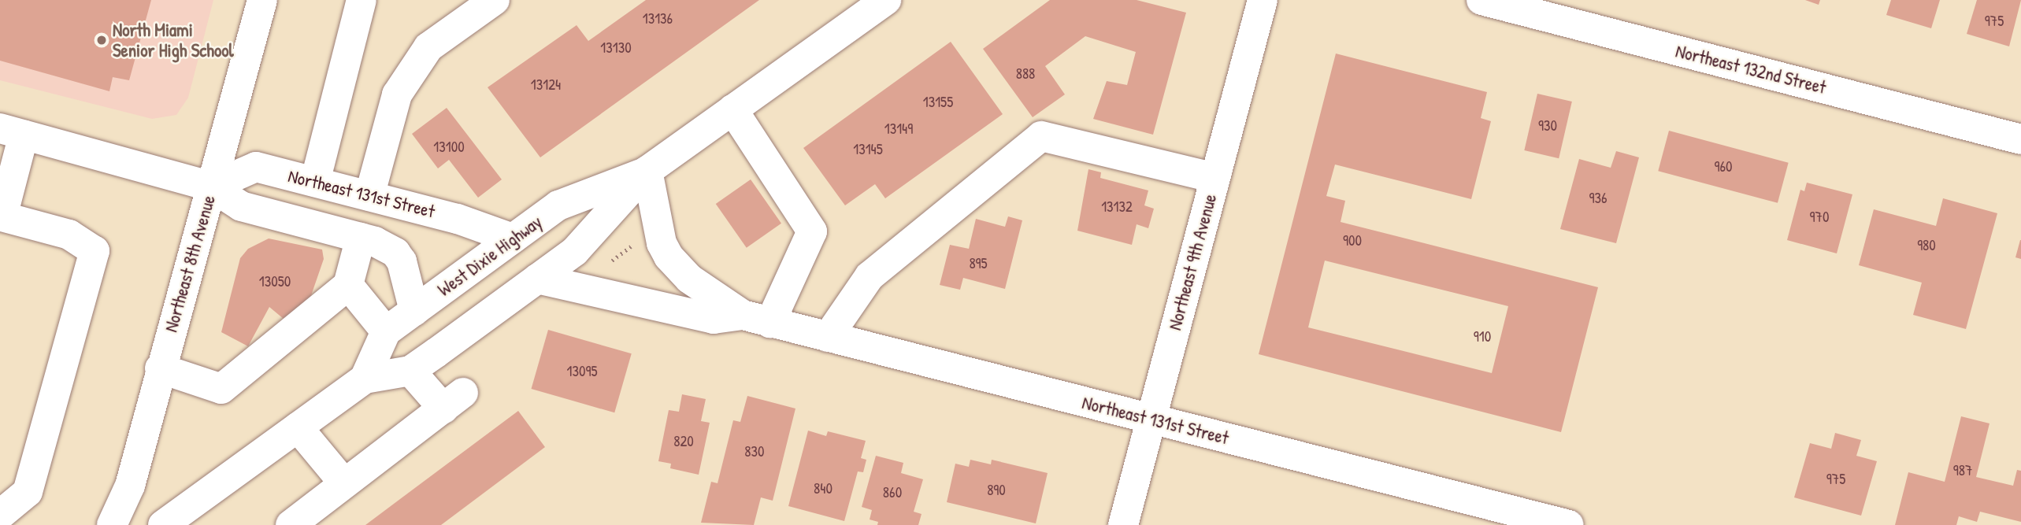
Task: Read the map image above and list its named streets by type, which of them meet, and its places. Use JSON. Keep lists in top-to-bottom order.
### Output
{
  "streets": {
    "street": [
      "Northeast 132nd Street",
      "Northeast 131st Street",
      "West Dixie Highway",
      "Northeast 9th Avenue",
      "Northeast 8th Avenue"
    ]
  },
  "crossings": [
    ["Northeast 131st Street", "West Dixie Highway"],
    ["Northeast 131st Street", "Northeast 9th Avenue"],
    ["Northeast 131st Street", "Northeast 8th Avenue"]
  ],
  "places": ["North Miami Senior High School"],
  "house_numbers": [
    "13136",
    "975",
    "13130",
    "888",
    "13124",
    "13155",
    "930",
    "13149",
    "13100",
    "13145",
    "960",
    "936",
    "13132",
    "970",
    "900",
    "980",
    "895",
    "13050",
    "910",
    "13095",
    "820",
    "830",
    "987",
    "975",
    "840",
    "890",
    "860"
  ]
}
